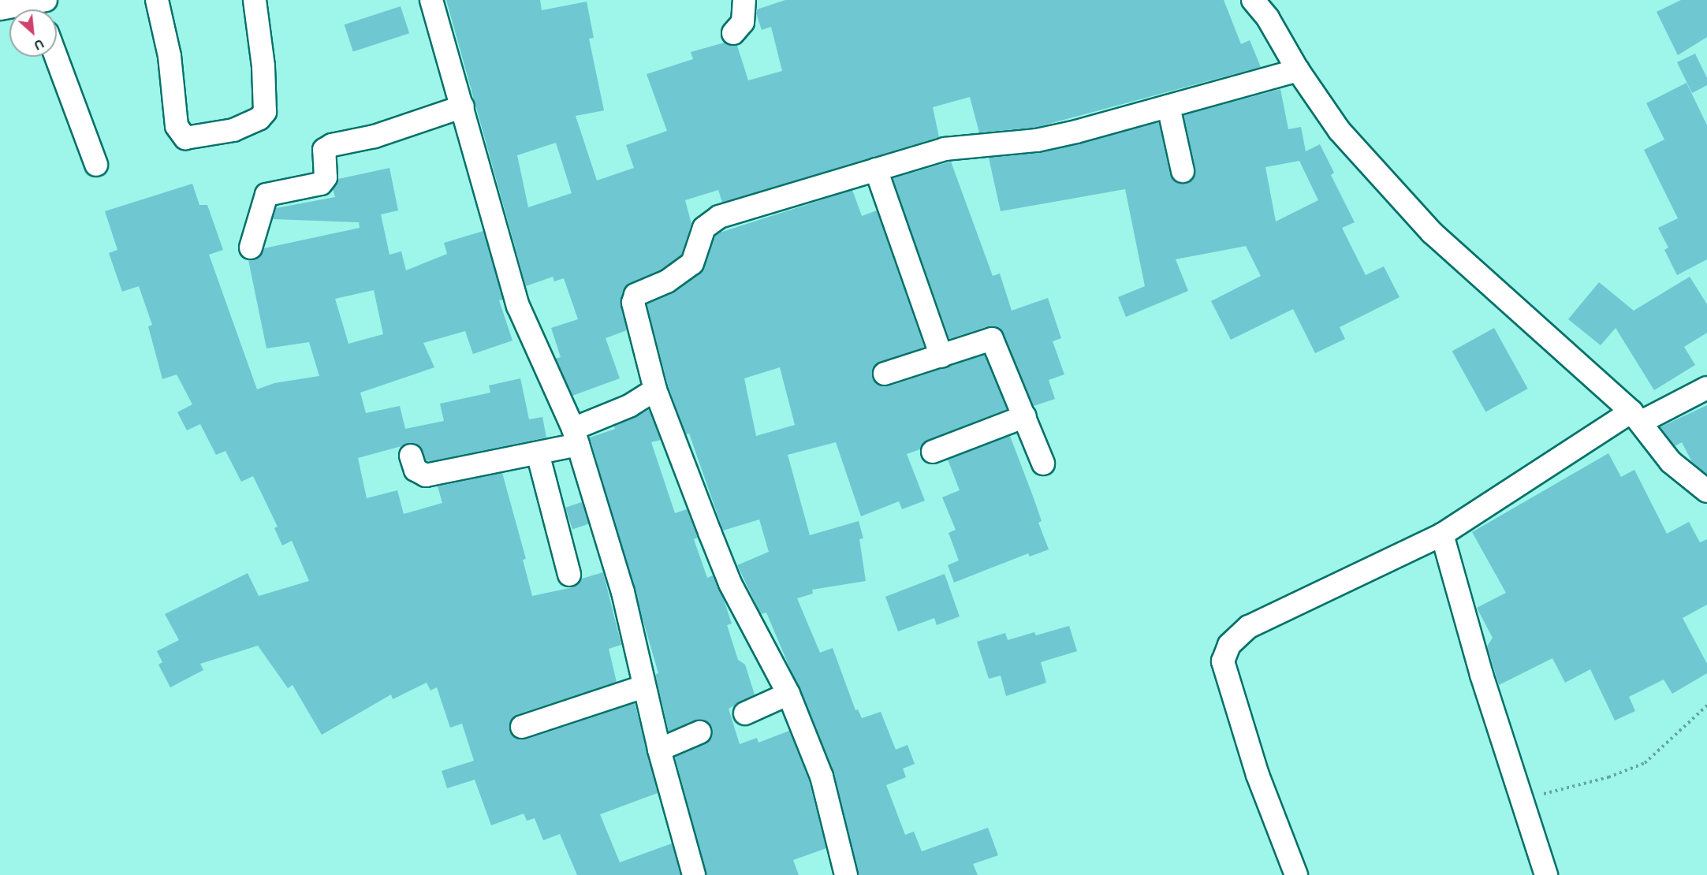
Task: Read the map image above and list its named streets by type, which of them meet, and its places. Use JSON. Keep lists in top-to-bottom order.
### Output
{
  "north": "bottom right"
}
